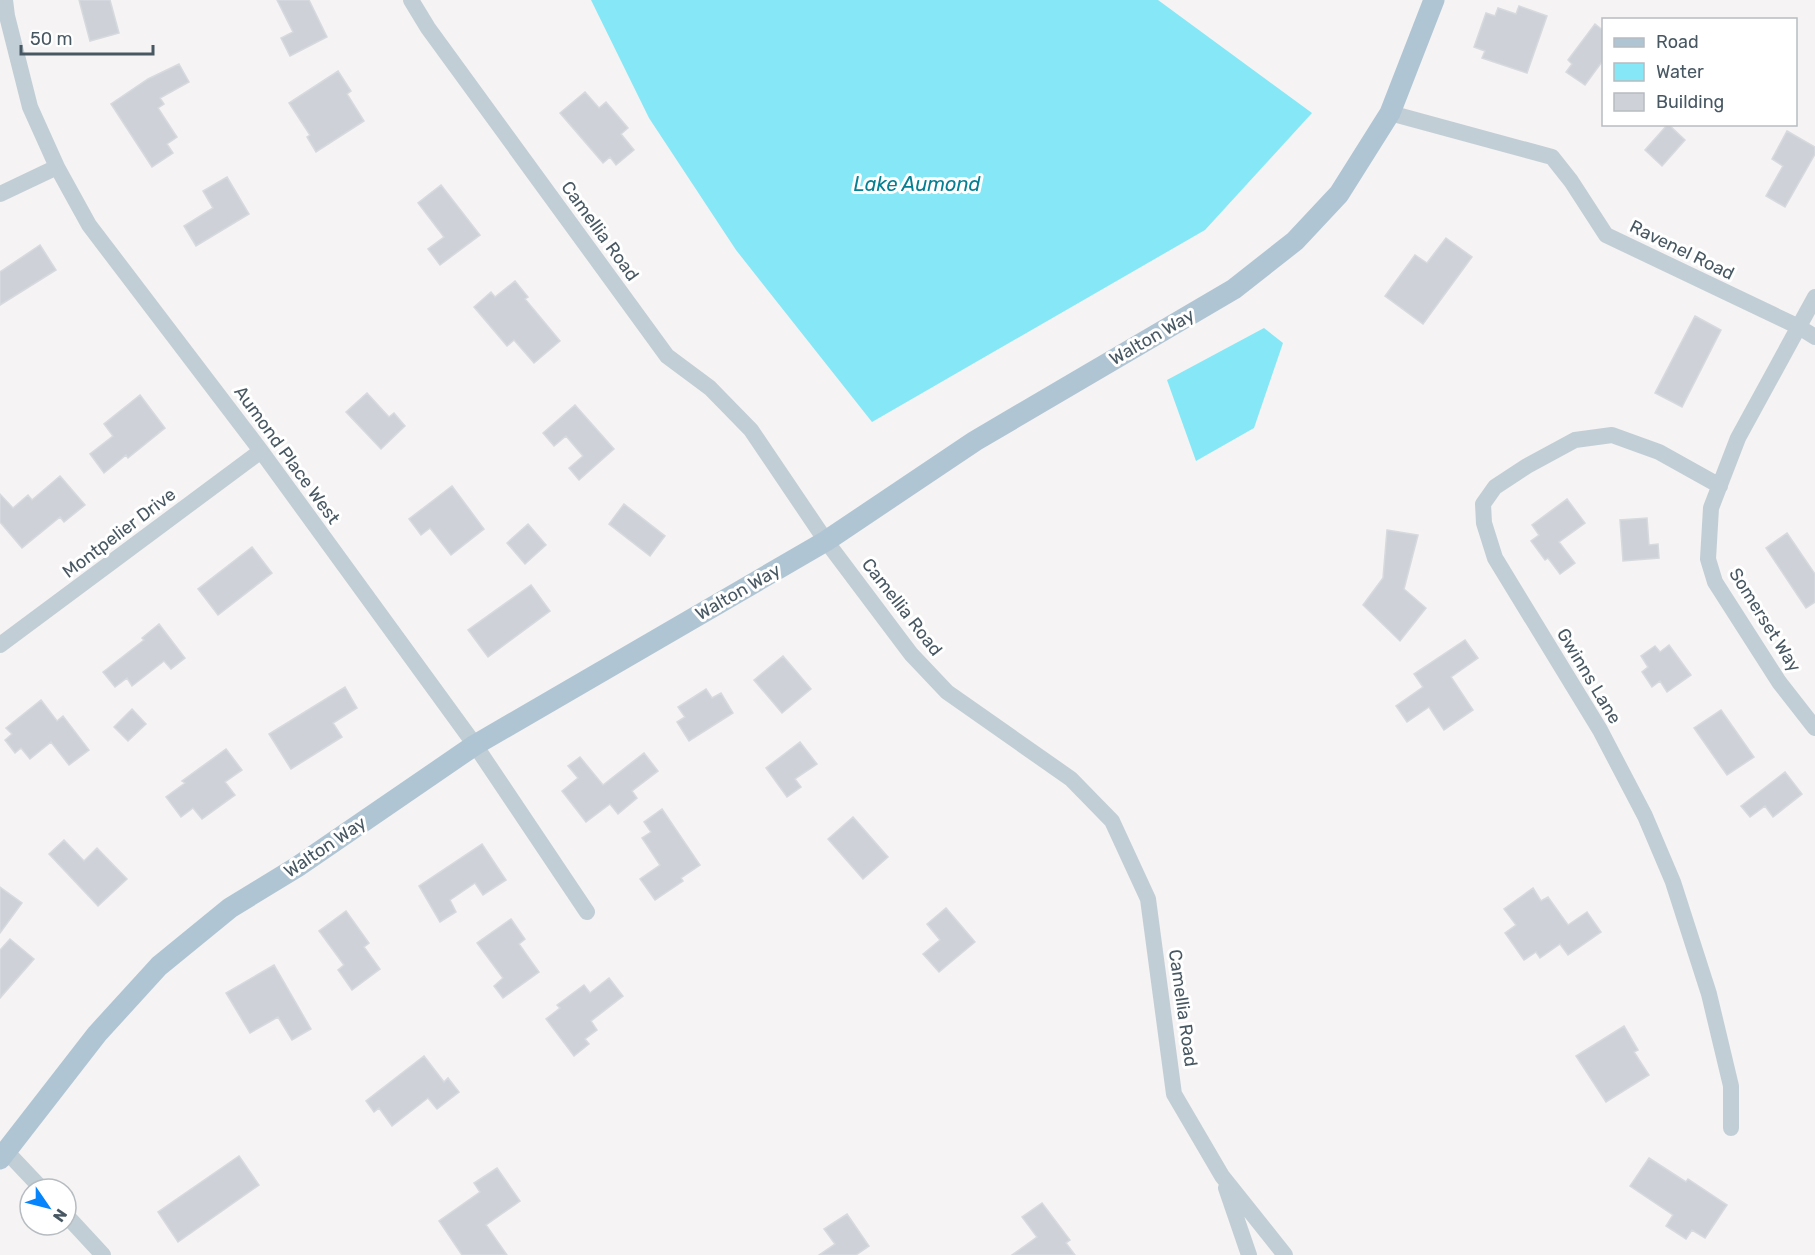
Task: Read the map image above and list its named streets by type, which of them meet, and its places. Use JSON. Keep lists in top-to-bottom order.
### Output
{
  "streets": {
    "main road": ["Walton Way"],
    "street": [
      "Camellia Road",
      "Ravenel Road",
      "Aumond Place West",
      "Montpelier Drive",
      "Somerset Way",
      "Gwinns Lane"
    ]
  },
  "crossings": [
    ["Camellia Road", "Walton Way"],
    ["Ravenel Road", "Walton Way"],
    ["Ravenel Road", "Somerset Way"],
    ["Walton Way", "Aumond Place West"],
    ["Aumond Place West", "Montpelier Drive"],
    ["Somerset Way", "Gwinns Lane"]
  ],
  "water": ["Lake Aumond"],
  "legend": ["Road", "Water", "Building"],
  "scale_bar": "50 m",
  "north": "bottom right"
}
